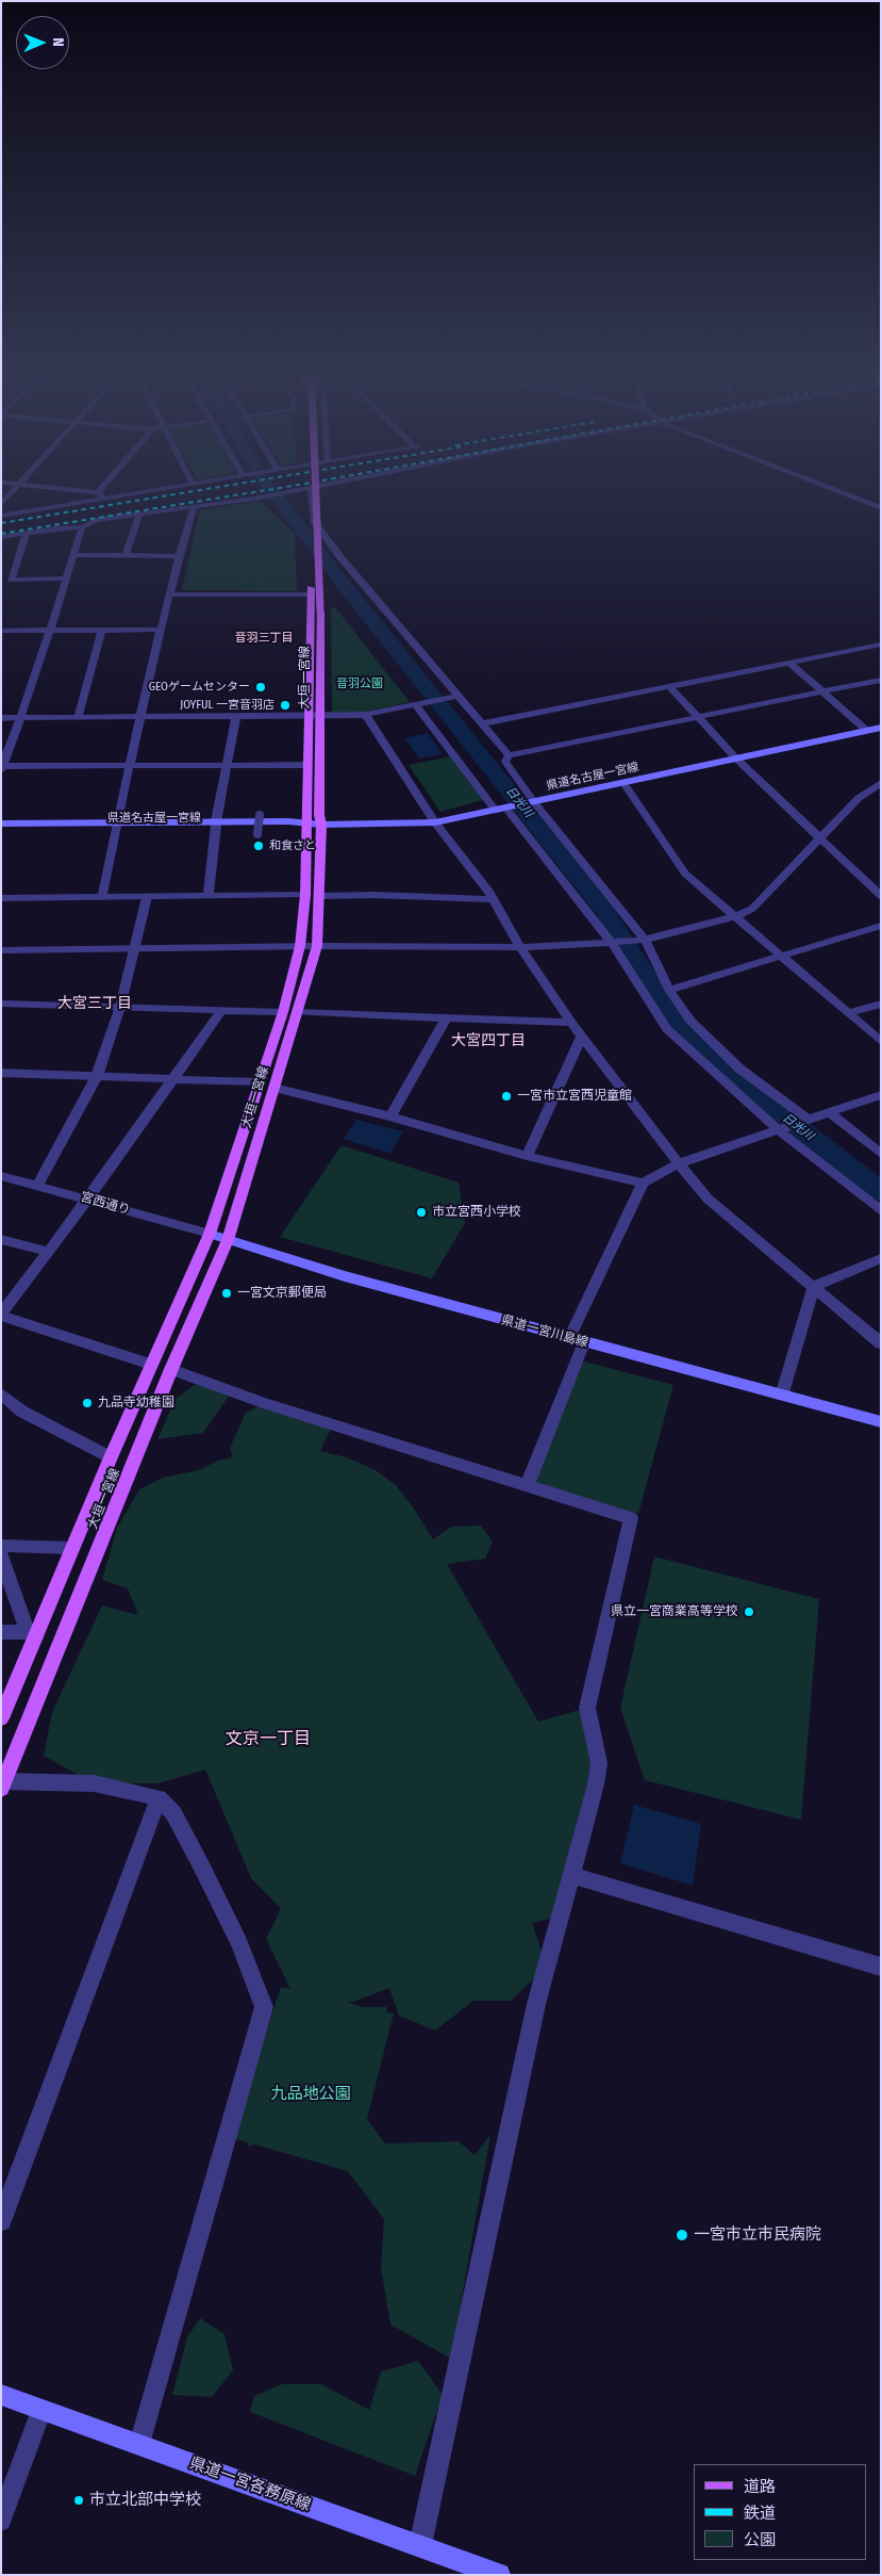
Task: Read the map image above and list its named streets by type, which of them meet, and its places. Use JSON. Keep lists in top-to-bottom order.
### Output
{
  "streets": {
    "main road": [
      "大垣一宮線",
      "県道名古屋一宮線",
      "県道一宮川島線",
      "県道一宮各務原線"
    ],
    "street": ["宮西通り"]
  },
  "crossings": [
    ["大垣一宮線", "県道名古屋一宮線"],
    ["大垣一宮線", "宮西通り"],
    ["大垣一宮線", "県道一宮川島線"],
    ["宮西通り", "県道一宮川島線"]
  ],
  "districts": [
    "音羽三丁目",
    "大宮三丁目",
    "大宮四丁目",
    "文京一丁目"
  ],
  "water": ["日光川"],
  "parks": ["音羽公園", "九品地公園"],
  "places": [
    "GEOゲームセンター",
    "JOYFUL 一宮音羽店",
    "和食さと",
    "一宮市立宮西児童館",
    "市立宮西小学校",
    "一宮文京郵便局",
    "九品寺幼稚園",
    "県立一宮商業高等学校",
    "一宮市立市民病院",
    "市立北部中学校"
  ],
  "legend": ["道路", "鉄道", "公園"],
  "north": "right"
}
